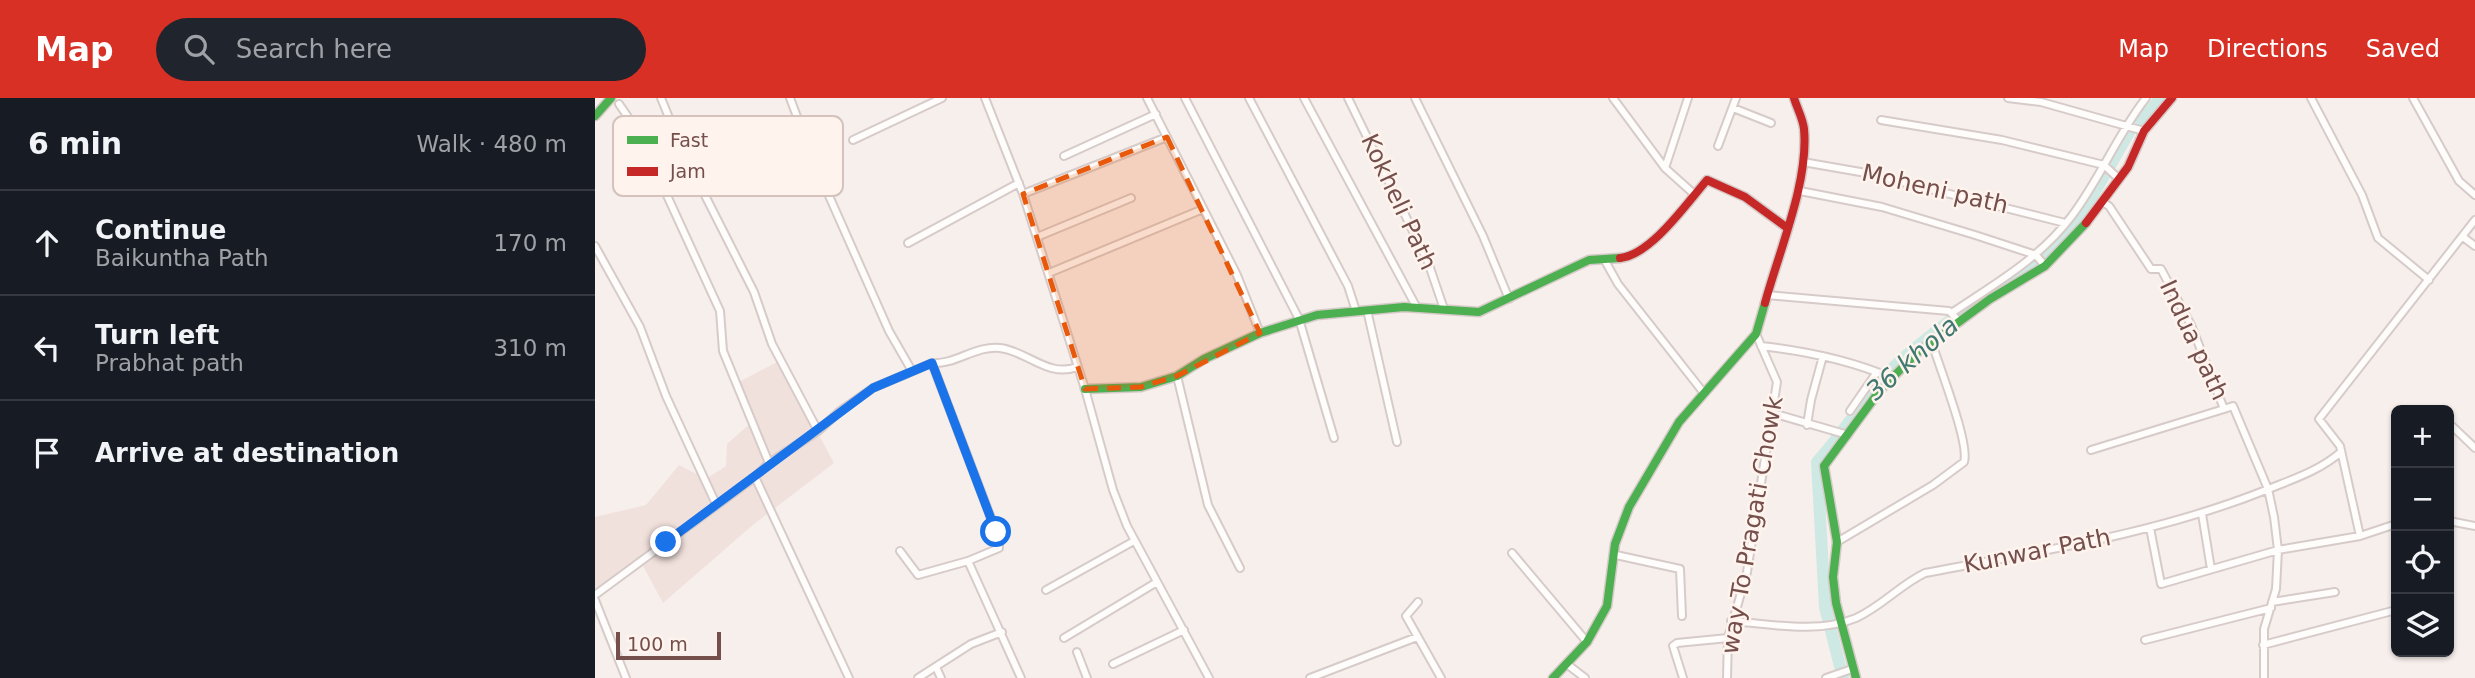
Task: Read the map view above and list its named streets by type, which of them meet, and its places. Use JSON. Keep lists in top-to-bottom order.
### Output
{
  "streets": {
    "street": [
      "Moheni path",
      "Kokheli Path",
      "Indua path",
      "way To Pragati Chowk",
      "Kunwar Path"
    ]
  },
  "crossings": [
    ["Indua path", "Kunwar Path"],
    ["way To Pragati Chowk", "Kunwar Path"]
  ],
  "water": ["36 khola"],
  "legend": ["Fast", "Jam"],
  "scale_bar": "100 m",
  "page": {
    "header": "Map",
    "search": "Search here",
    "nav": ["Map", "Directions", "Saved"],
    "heading": ["6 min", "Walk · 480 m"],
    "list": [
      ["Continue", "Baikuntha Path", "170 m"],
      ["Turn left", "Prabhat path", "310 m"],
      "Arrive at destination"
    ],
    "map_buttons": ["+", "−"],
    "scale": "100 m"
  }
}
